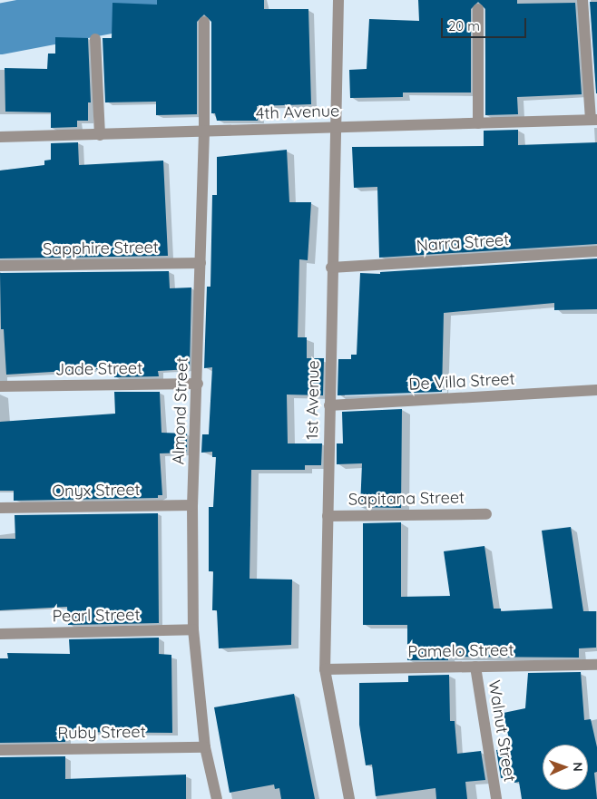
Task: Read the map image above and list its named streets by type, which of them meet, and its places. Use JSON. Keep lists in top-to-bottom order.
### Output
{
  "streets": {
    "street": [
      "4th Avenue",
      "Narra Street",
      "Sapphire Street",
      "Jade Street",
      "De Villa Street",
      "1st Avenue",
      "Almond Street",
      "Onyx Street",
      "Sapitana Street",
      "Pearl Street",
      "Pamelo Street",
      "Walnut Street",
      "Ruby Street"
    ]
  },
  "crossings": [
    ["4th Avenue", "1st Avenue"],
    ["4th Avenue", "Almond Street"],
    ["Narra Street", "1st Avenue"],
    ["Sapphire Street", "Almond Street"],
    ["Jade Street", "Almond Street"],
    ["De Villa Street", "1st Avenue"],
    ["1st Avenue", "Sapitana Street"],
    ["1st Avenue", "Pamelo Street"],
    ["Almond Street", "Onyx Street"],
    ["Almond Street", "Pearl Street"],
    ["Almond Street", "Ruby Street"],
    ["Pamelo Street", "Walnut Street"]
  ],
  "scale_bar": "20 m",
  "north": "right"
}
